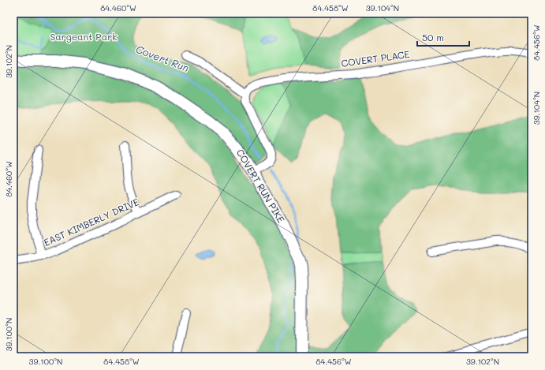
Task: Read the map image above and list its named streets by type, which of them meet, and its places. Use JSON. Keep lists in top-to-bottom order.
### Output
{
  "streets": {
    "street": ["COVERT PLACE", "COVERT RUN PIKE", "EAST KIMBERLY DRIVE"]
  },
  "water": ["Covert Run"],
  "parks": ["Sargeant Park"],
  "scale_bar": "50 m",
  "coordinates": [
    "84.460°W",
    "84.458°W",
    "39.104°N",
    "84.456°W",
    "39.102°N",
    "39.100°N"
  ]
}
